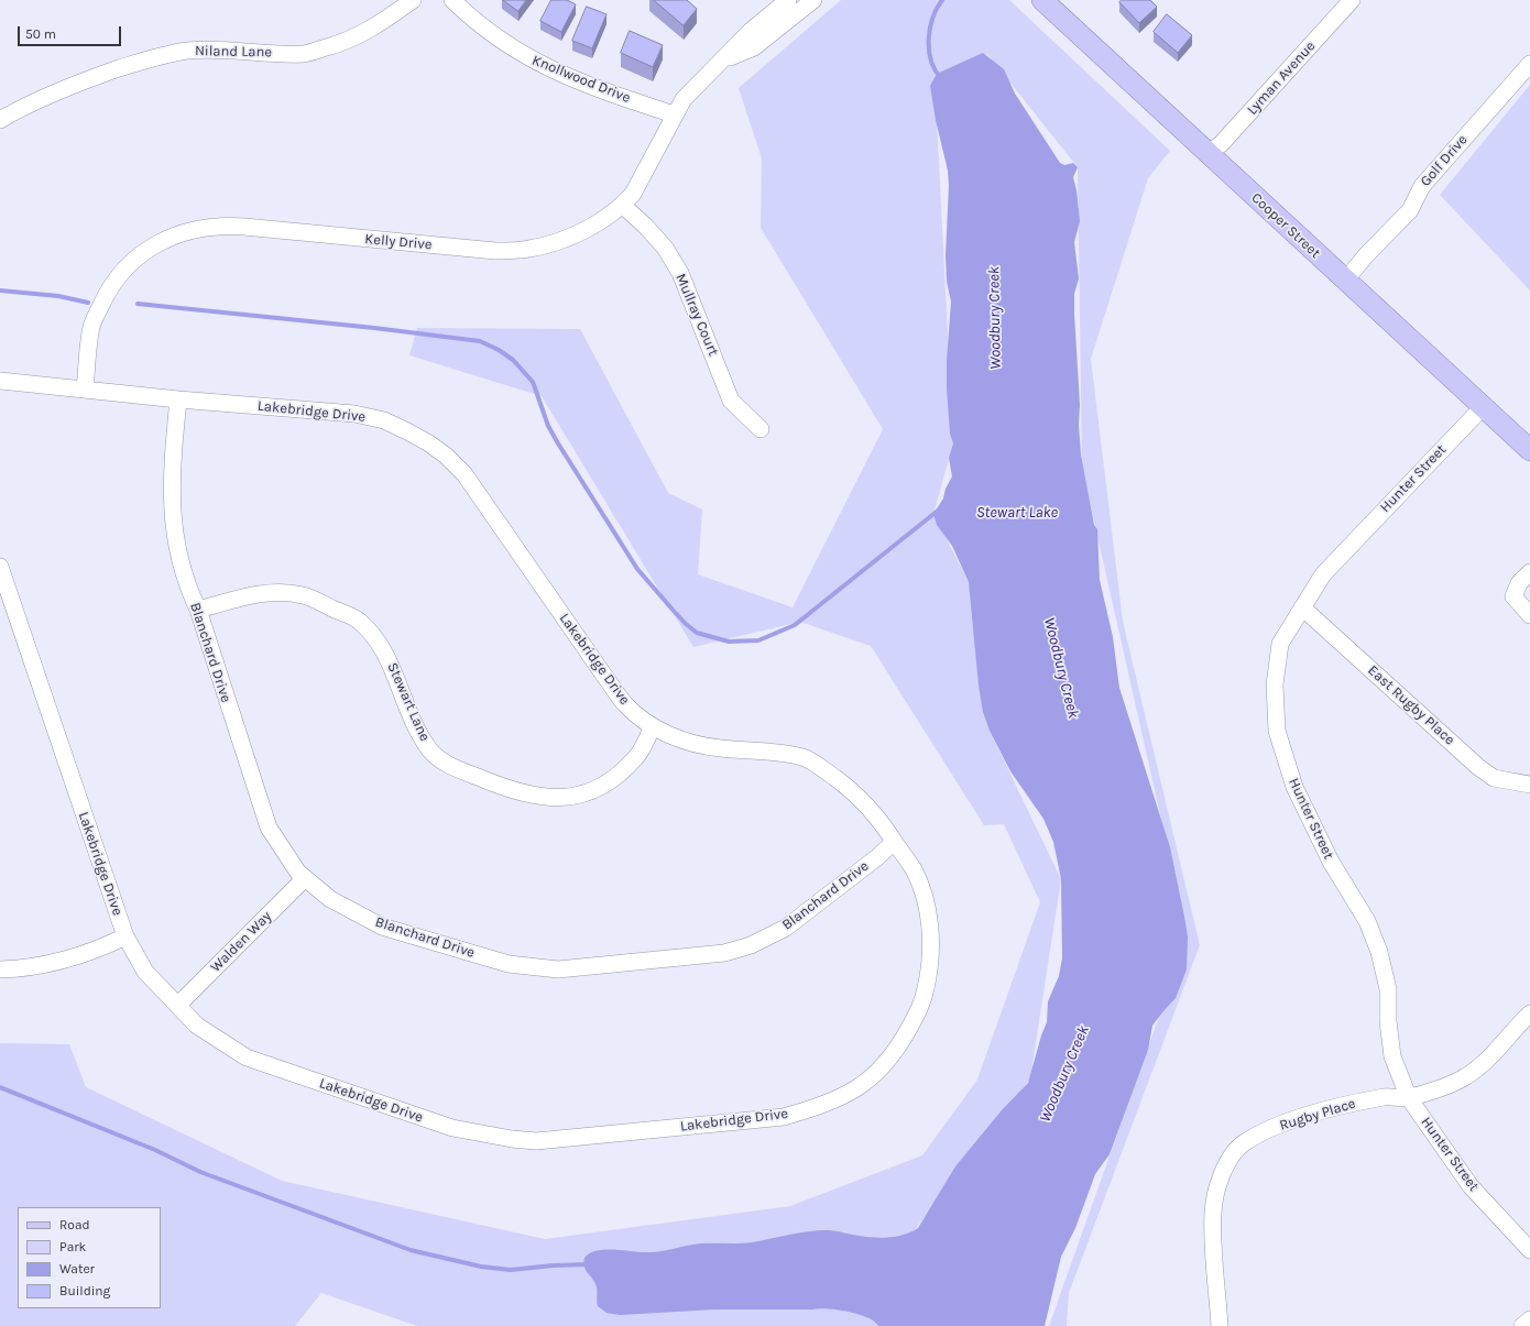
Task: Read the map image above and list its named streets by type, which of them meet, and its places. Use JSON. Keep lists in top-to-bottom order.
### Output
{
  "streets": {
    "main road": ["Cooper Street"],
    "street": [
      "Niland Lane",
      "Lyman Avenue",
      "Knollwood Drive",
      "Golf Drive",
      "Kelly Drive",
      "Mullray Court",
      "Lakebridge Drive",
      "Hunter Street",
      "Blanchard Drive",
      "Stewart Lane",
      "East Rugby Place",
      "Walden Way",
      "Rugby Place"
    ]
  },
  "crossings": [
    ["Lyman Avenue", "Cooper Street"],
    ["Knollwood Drive", "Kelly Drive"],
    ["Golf Drive", "Cooper Street"],
    ["Cooper Street", "Hunter Street"],
    ["Kelly Drive", "Mullray Court"],
    ["Kelly Drive", "Lakebridge Drive"],
    ["Lakebridge Drive", "Blanchard Drive"],
    ["Lakebridge Drive", "Stewart Lane"],
    ["Lakebridge Drive", "Walden Way"],
    ["Hunter Street", "East Rugby Place"],
    ["Hunter Street", "Rugby Place"],
    ["Blanchard Drive", "Stewart Lane"],
    ["Blanchard Drive", "Walden Way"]
  ],
  "water": ["Woodbury Creek", "Stewart Lake"],
  "legend": [
    "Road",
    "Park",
    "Water",
    "Building"
  ],
  "scale_bar": "50 m"
}
